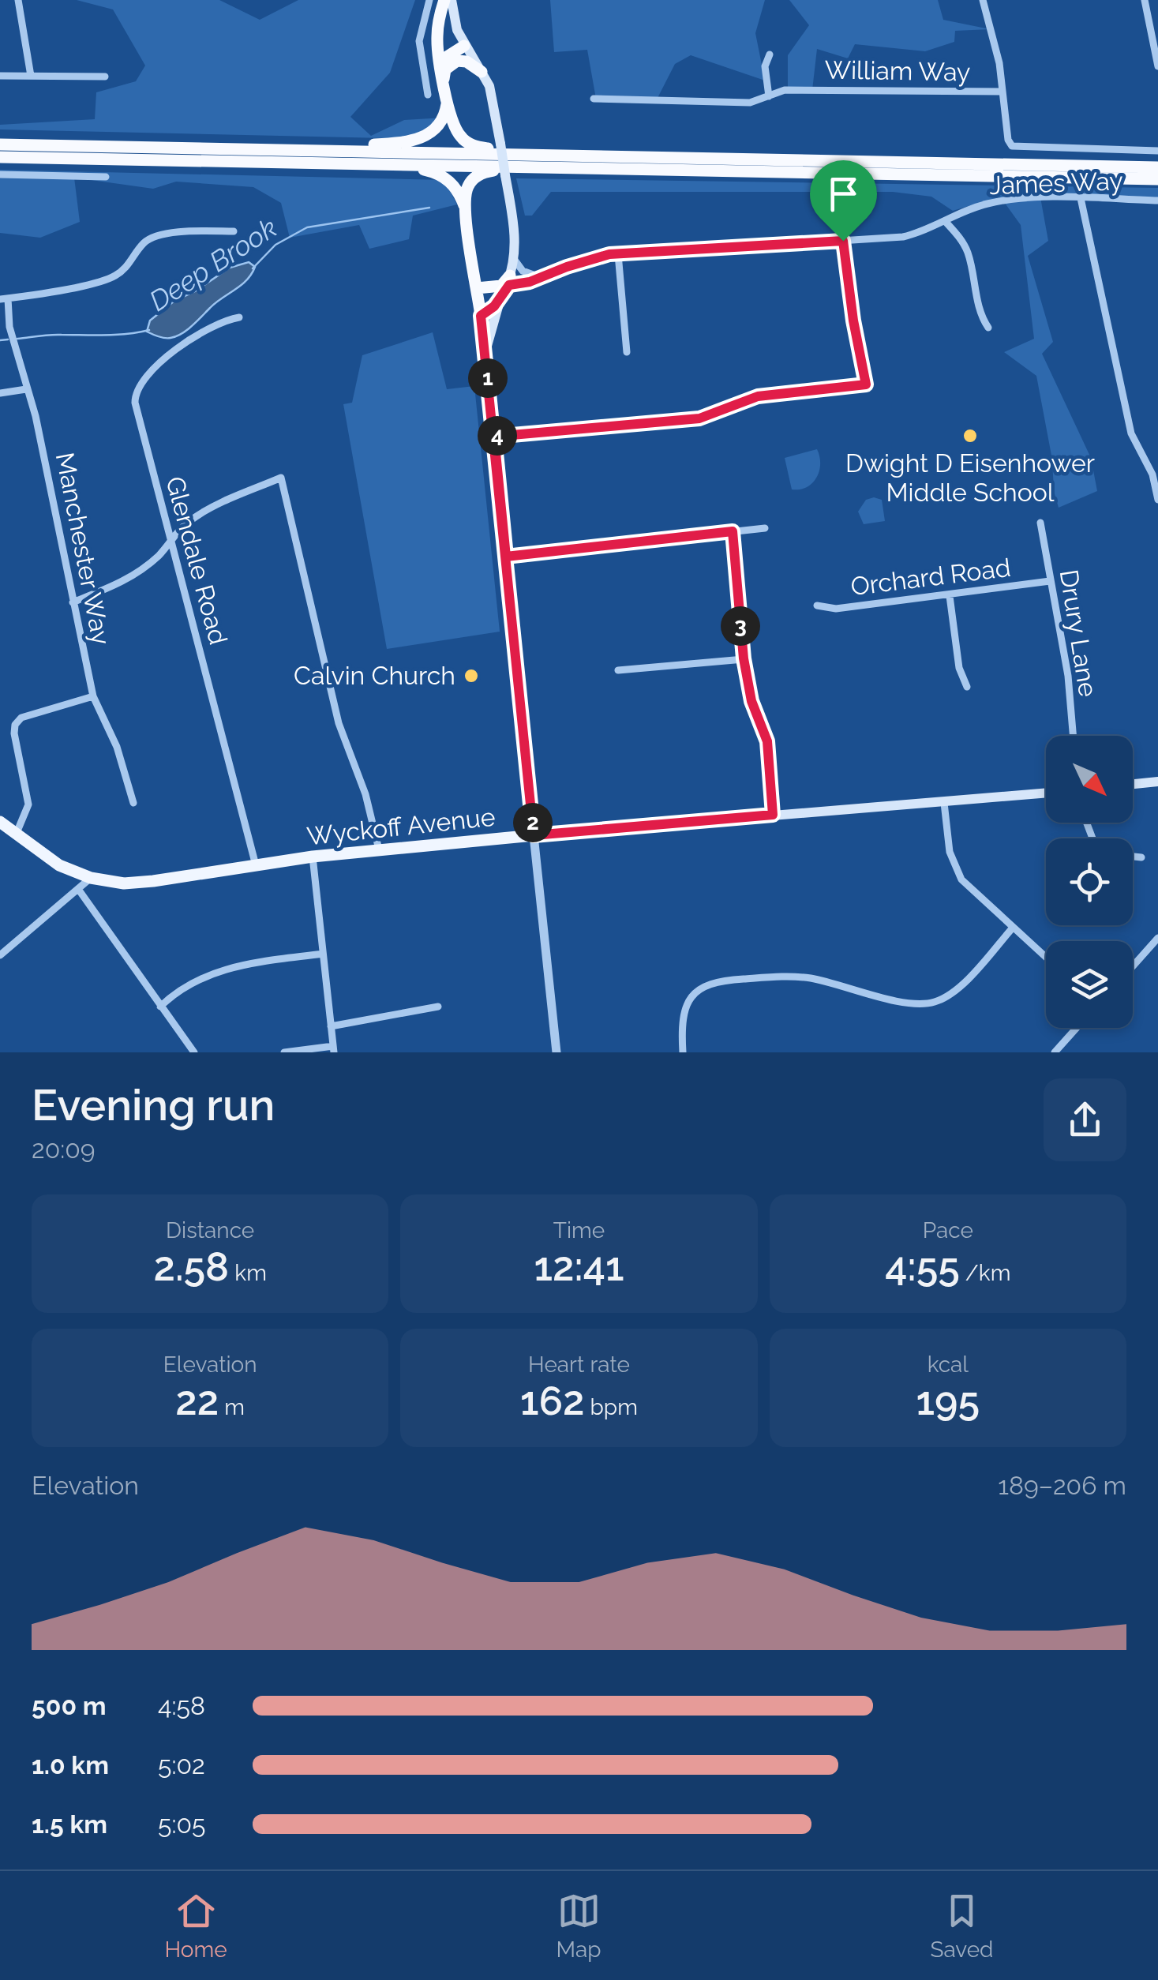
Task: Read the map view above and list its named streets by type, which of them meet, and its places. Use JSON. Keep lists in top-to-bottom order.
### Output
{
  "streets": {
    "main road": ["Wyckoff Avenue"],
    "street": [
      "William Way",
      "James Way",
      "Manchester Way",
      "Glendale Road",
      "Orchard Road",
      "Drury Lane"
    ]
  },
  "crossings": [
    ["Glendale Road", "Wyckoff Avenue"],
    ["Orchard Road", "Drury Lane"]
  ],
  "water": ["Deep Brook"],
  "places": ["Dwight D Eisenhower Middle School", "Calvin Church"],
  "north": "bottom right",
  "page": {
    "pins": [
      "1",
      "4",
      "3",
      "2"
    ],
    "heading": ["Evening run", "20:09"],
    "stats": [
      ["Distance", "2.58 km"],
      ["Time", "12:41"],
      ["Pace", "4:55 /km"],
      ["Elevation", "22 m"],
      ["Heart rate", "162 bpm"],
      ["kcal", "195"]
    ],
    "chart": ["Elevation", "189–206 m"],
    "list": [
      {
        "name": "500 m",
        "note": "4:58"
      },
      {
        "name": "1.0 km",
        "note": "5:02"
      },
      {
        "name": "1.5 km",
        "note": "5:05"
      }
    ],
    "tabs": ["Home", "Map", "Saved"]
  }
}
